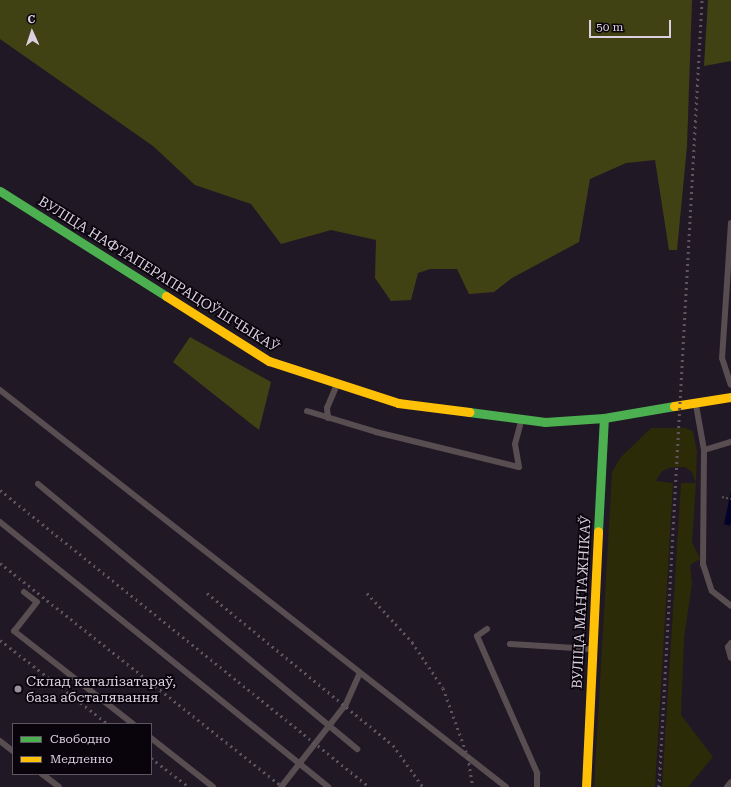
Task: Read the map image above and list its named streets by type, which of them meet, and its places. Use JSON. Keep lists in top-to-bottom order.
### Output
{
  "streets": {
    "street": ["ВУЛІЦА НАФТАПЕРАПРАЦОЎШЧЫКАЎ", "ВУЛІЦА МАНТАЖНІКАЎ"]
  },
  "crossings": [
    ["ВУЛІЦА НАФТАПЕРАПРАЦОЎШЧЫКАЎ", "ВУЛІЦА МАНТАЖНІКАЎ"]
  ],
  "places": ["Склад каталізатараў, база абсталявання"],
  "legend": ["Свободно", "Медленно"],
  "scale_bar": "50 m",
  "north": "top"
}
